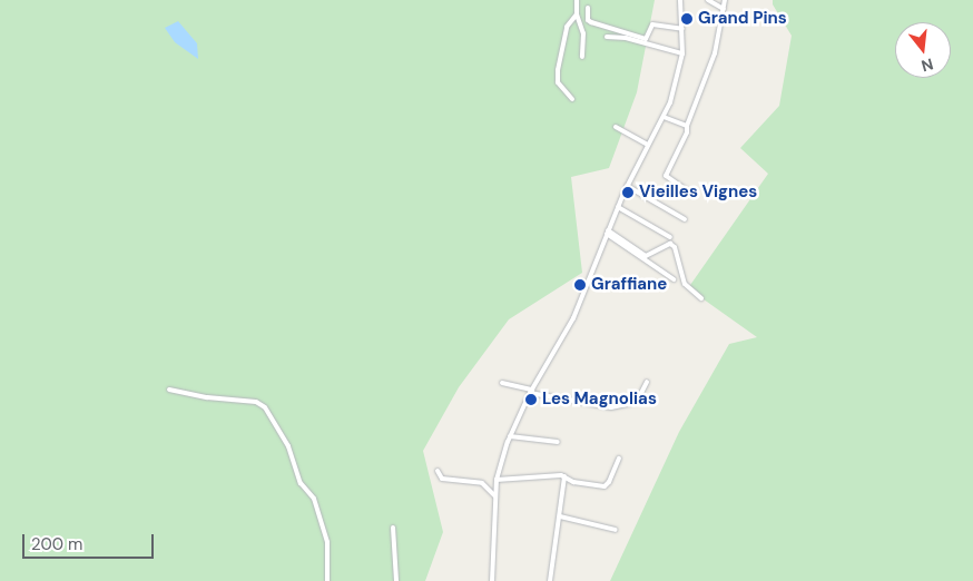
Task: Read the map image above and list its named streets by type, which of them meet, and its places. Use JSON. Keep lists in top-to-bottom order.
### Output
{
  "places": [
    "Grand Pins",
    "Vieilles Vignes",
    "Graffiane",
    "Les Magnolias"
  ],
  "scale_bar": "200 m",
  "north": "bottom"
}
